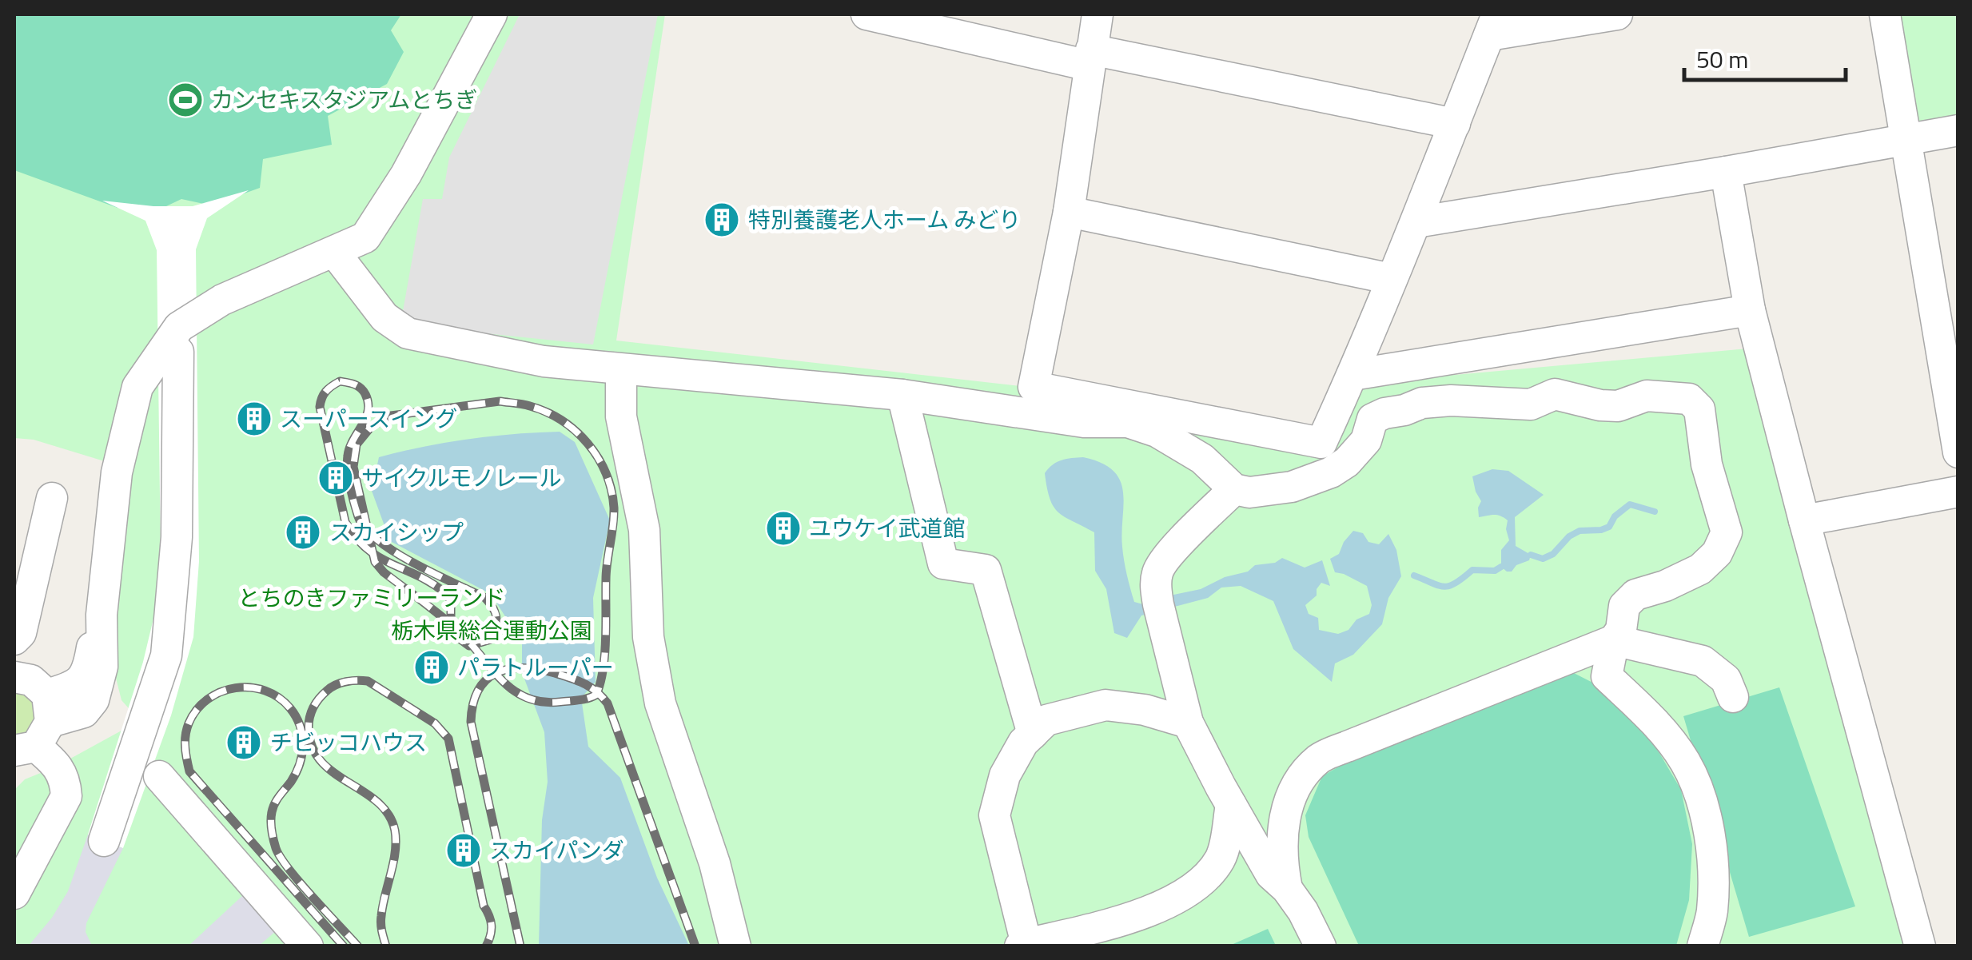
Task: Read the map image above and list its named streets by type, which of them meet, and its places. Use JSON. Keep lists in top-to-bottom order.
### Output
{
  "parks": ["とちのきファミリーランド", "栃木県総合運動公園"],
  "places": {
    "sports": ["カンセキスタジアムとちぎ"],
    "building": [
      "特別養護老人ホーム みどり",
      "スーパースイング",
      "サイクルモノレール",
      "ユウケイ武道館",
      "スカイシップ",
      "パラトルーパー",
      "チビッコハウス",
      "スカイパンダ"
    ]
  },
  "scale_bar": "50 m"
}
